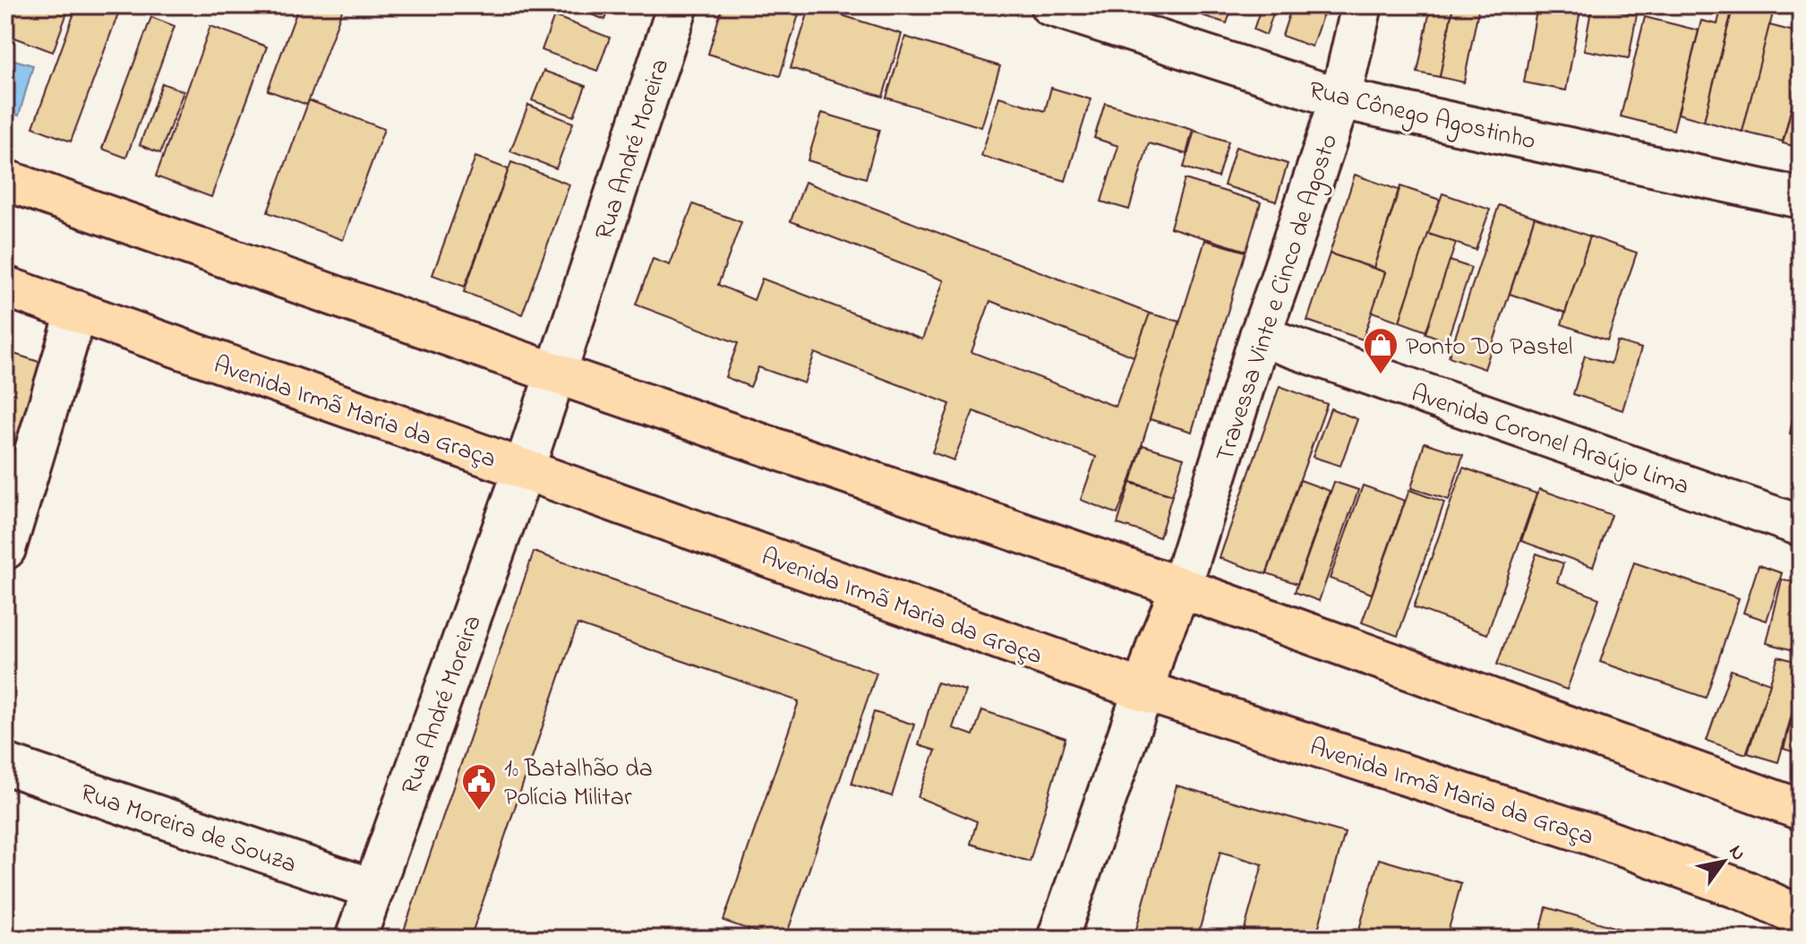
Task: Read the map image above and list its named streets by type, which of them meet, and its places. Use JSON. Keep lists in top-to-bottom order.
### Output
{
  "streets": {
    "main road": ["Avenida Irmã Maria da Graça"],
    "street": [
      "Rua Cônego Agostinho",
      "Rua André Moreira",
      "Travessa Vinte e Cinco de Agosto",
      "Avenida Coronel Araújo Lima",
      "Rua Moreira de Souza"
    ]
  },
  "crossings": [
    ["Rua Cônego Agostinho", "Travessa Vinte e Cinco de Agosto"],
    ["Rua André Moreira", "Avenida Irmã Maria da Graça"],
    ["Rua André Moreira", "Rua Moreira de Souza"],
    ["Travessa Vinte e Cinco de Agosto", "Avenida Coronel Araújo Lima"]
  ],
  "places": {
    "shop": ["Ponto Do Pastel"],
    "public building": ["1º Batalhão da Polícia Militar"]
  },
  "north": "top right"
}
